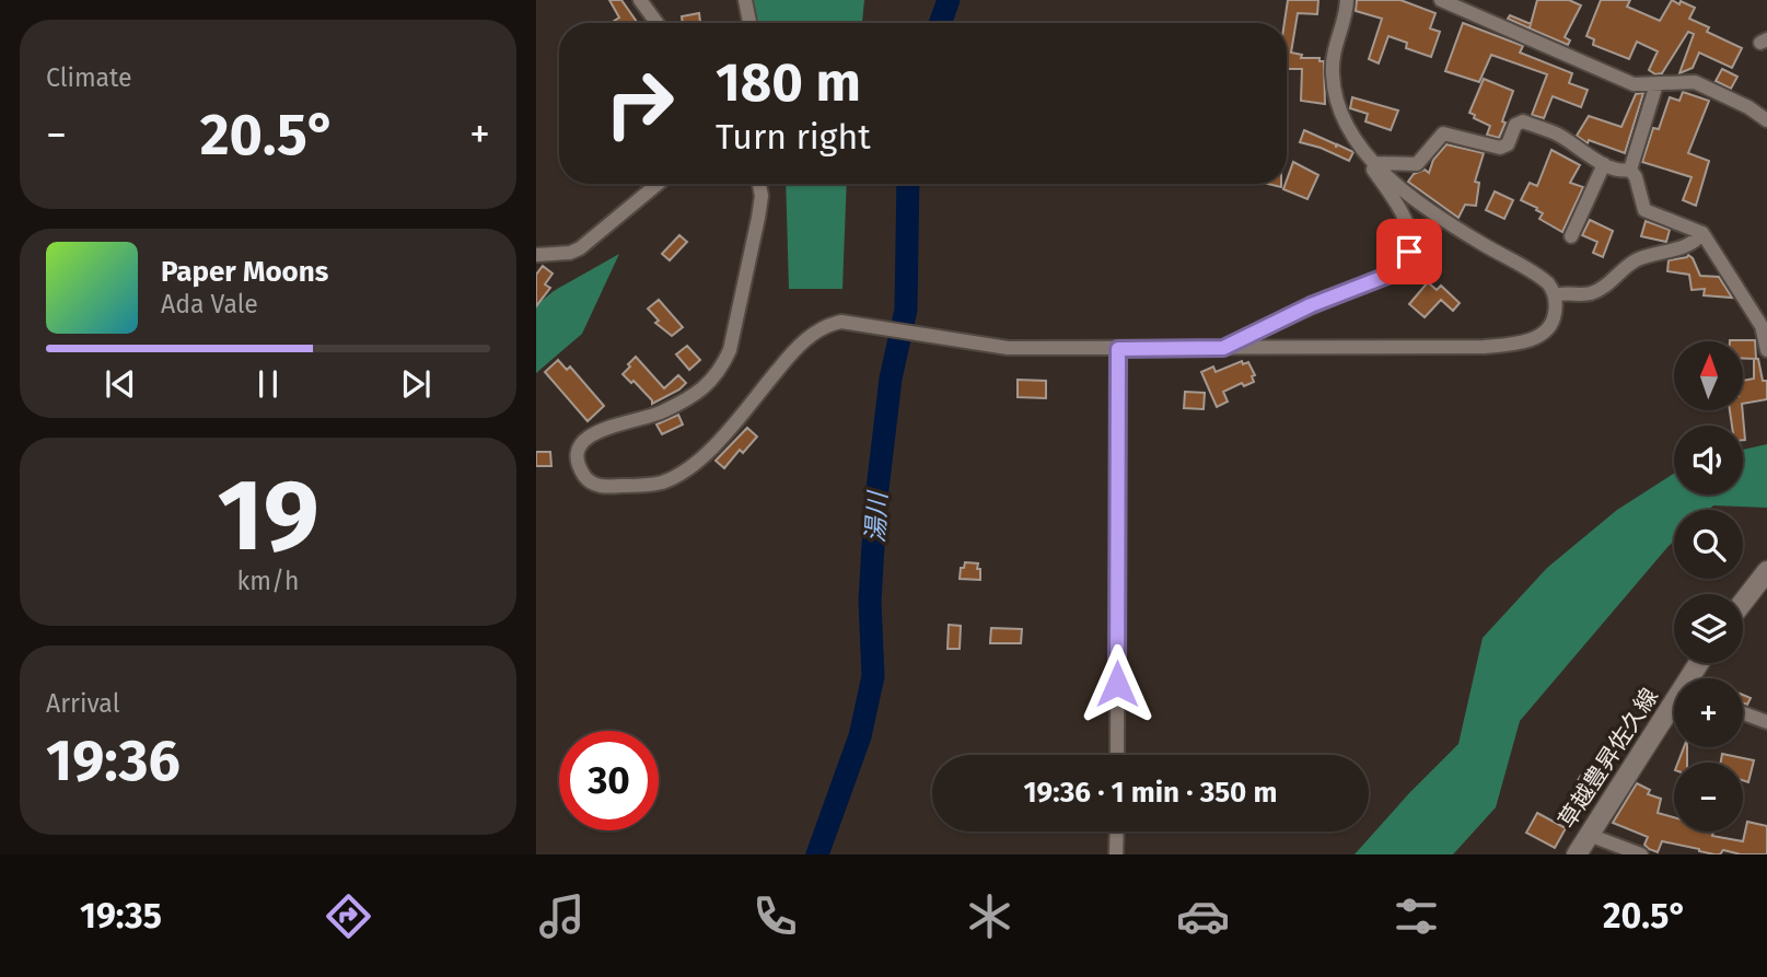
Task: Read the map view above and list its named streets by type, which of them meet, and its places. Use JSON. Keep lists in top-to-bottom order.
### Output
{
  "streets": {
    "main road": ["草越豊昇佐久線"]
  },
  "water": ["湯川"],
  "north": "top",
  "page": {
    "tile": [
      "Climate",
      ["19", "km/h"],
      ["Arrival", "19:36"]
    ],
    "turn": ["180 m", "Turn right"],
    "heat": ["−", "20.5°", "+"],
    "song": ["Paper Moons", "Ada Vale"],
    "map_buttons": ["+", "−"],
    "limit": "30",
    "trip": "19:36 · 1 min · 350 m",
    "tabs": ["19:35", "20.5°"]
  }
}
